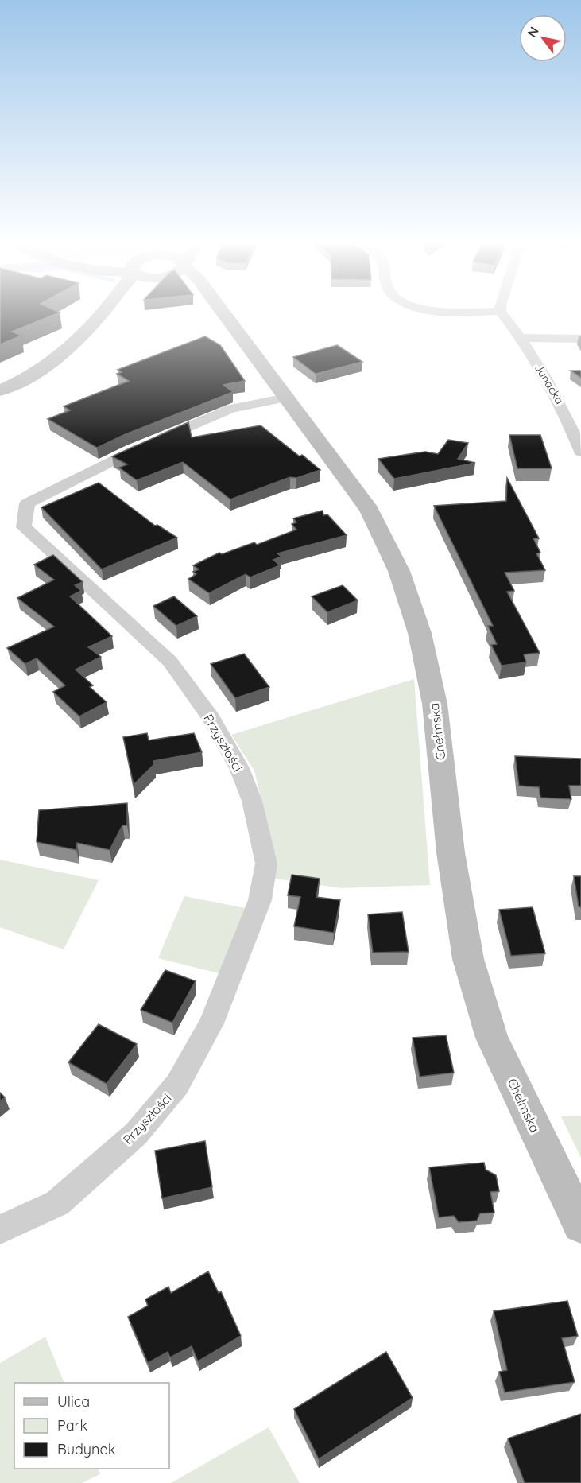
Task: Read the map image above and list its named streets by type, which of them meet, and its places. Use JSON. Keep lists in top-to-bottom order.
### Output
{
  "streets": {
    "street": ["Junacka", "Chełmska", "Przyszłości"]
  },
  "crossings": [
    ["Chełmska", "Przyszłości"]
  ],
  "legend": ["Ulica", "Park", "Budynek"],
  "north": "top left"
}
